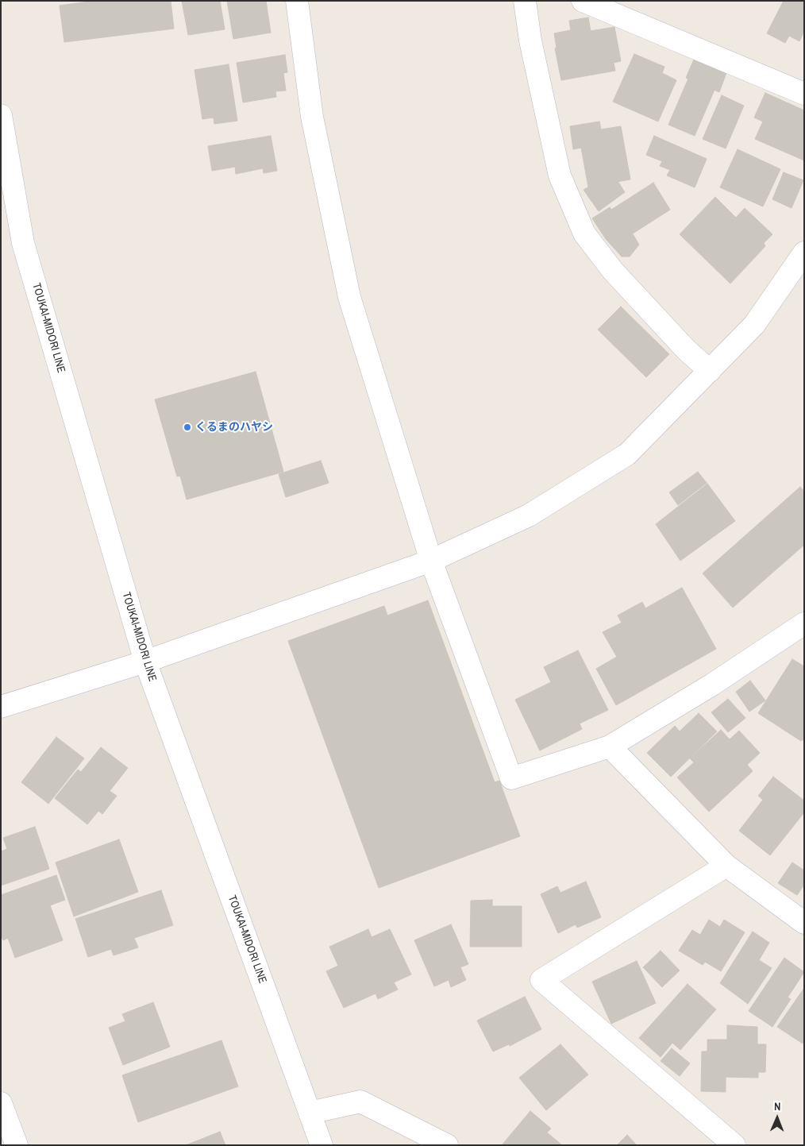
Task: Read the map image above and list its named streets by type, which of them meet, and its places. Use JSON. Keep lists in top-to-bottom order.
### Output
{
  "streets": {
    "street": ["TOUKAI-MIDORI LINE"]
  },
  "places": ["くるまのハヤシ"],
  "north": "top"
}
